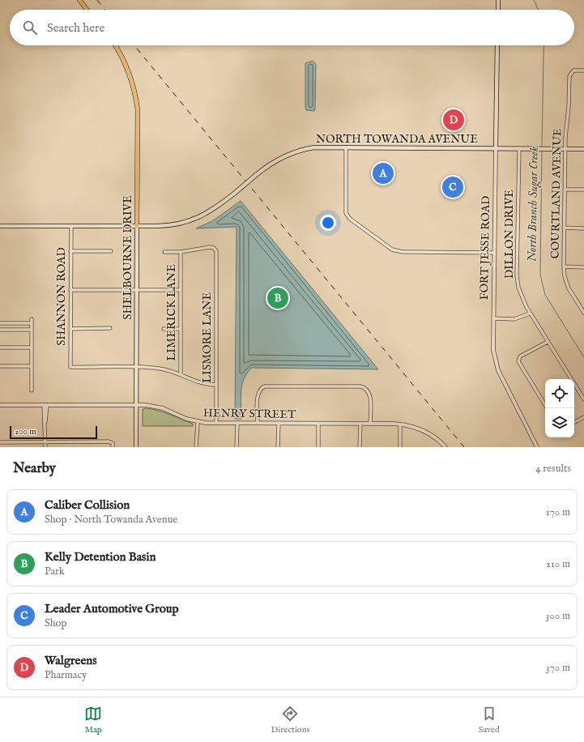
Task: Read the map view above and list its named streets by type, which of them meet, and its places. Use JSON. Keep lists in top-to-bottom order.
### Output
{
  "streets": {
    "main road": ["NORTH TOWANDA AVENUE", "FORT JESSE ROAD", "SHELBOURNE DRIVE"],
    "street": [
      "COURTLAND AVENUE",
      "DILLON DRIVE",
      "SHANNON ROAD",
      "LIMERICK LANE",
      "LISMORE LANE",
      "HENRY STREET"
    ]
  },
  "crossings": [
    ["NORTH TOWANDA AVENUE", "COURTLAND AVENUE"],
    ["NORTH TOWANDA AVENUE", "DILLON DRIVE"],
    ["NORTH TOWANDA AVENUE", "FORT JESSE ROAD"],
    ["NORTH TOWANDA AVENUE", "SHELBOURNE DRIVE"],
    ["NORTH TOWANDA AVENUE", "SHANNON ROAD"],
    ["SHELBOURNE DRIVE", "SHANNON ROAD"],
    ["SHELBOURNE DRIVE", "HENRY STREET"],
    ["LIMERICK LANE", "LISMORE LANE"],
    ["LISMORE LANE", "HENRY STREET"]
  ],
  "water": ["North Branch Sugar Creek"],
  "scale_bar": "200 m",
  "page": {
    "search": "Search here",
    "pins": [
      "D",
      "A",
      "C",
      "B"
    ],
    "scale": "200 m",
    "heading": ["Nearby", "4 results"],
    "list": [
      {
        "mark": "A",
        "name": "Caliber Collision",
        "note": "Shop · North Towanda Avenue",
        "value": "170 m"
      },
      {
        "mark": "B",
        "name": "Kelly Detention Basin",
        "note": "Park",
        "value": "210 m"
      },
      {
        "mark": "C",
        "name": "Leader Automotive Group",
        "note": "Shop",
        "value": "300 m"
      },
      {
        "mark": "D",
        "name": "Walgreens",
        "note": "Pharmacy",
        "value": "370 m"
      }
    ],
    "nav": ["Map", "Directions", "Saved"]
  }
}
